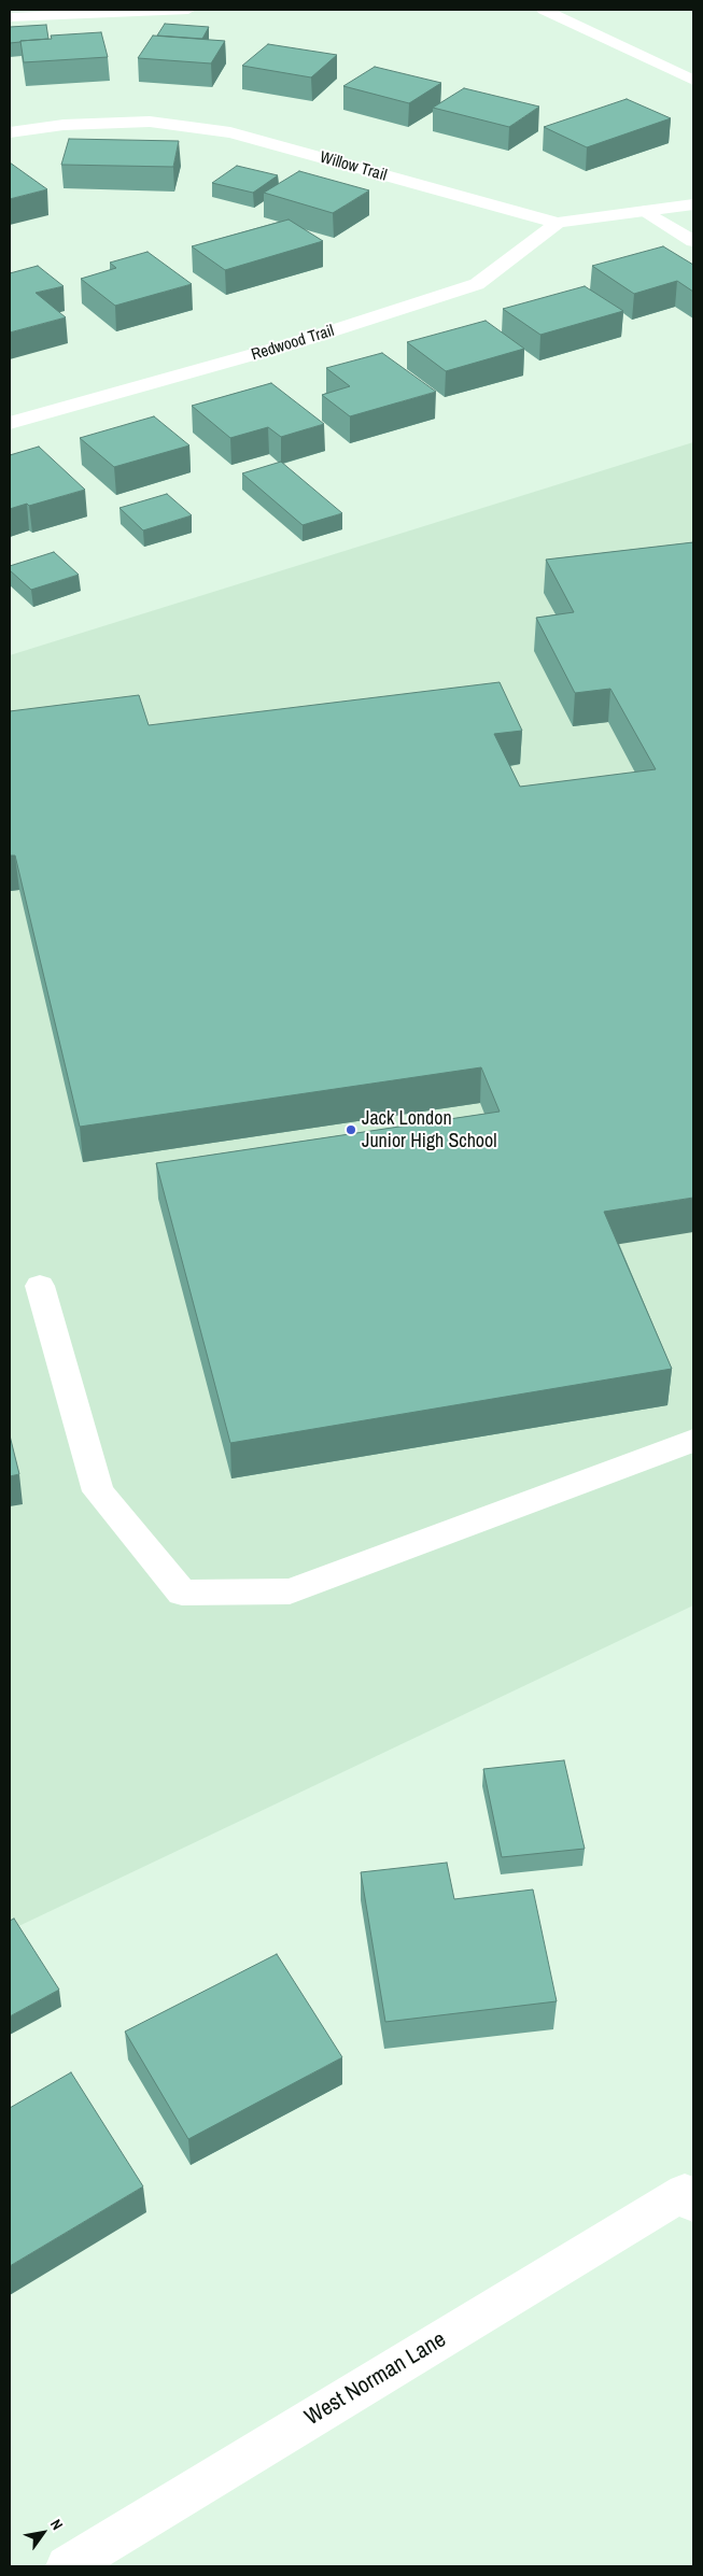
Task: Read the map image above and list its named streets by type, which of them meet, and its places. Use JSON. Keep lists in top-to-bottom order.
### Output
{
  "streets": {
    "street": ["Willow Trail", "Redwood Trail", "West Norman Lane"]
  },
  "crossings": [
    ["Willow Trail", "Redwood Trail"]
  ],
  "places": ["Jack London Junior High School"],
  "north": "top right"
}
